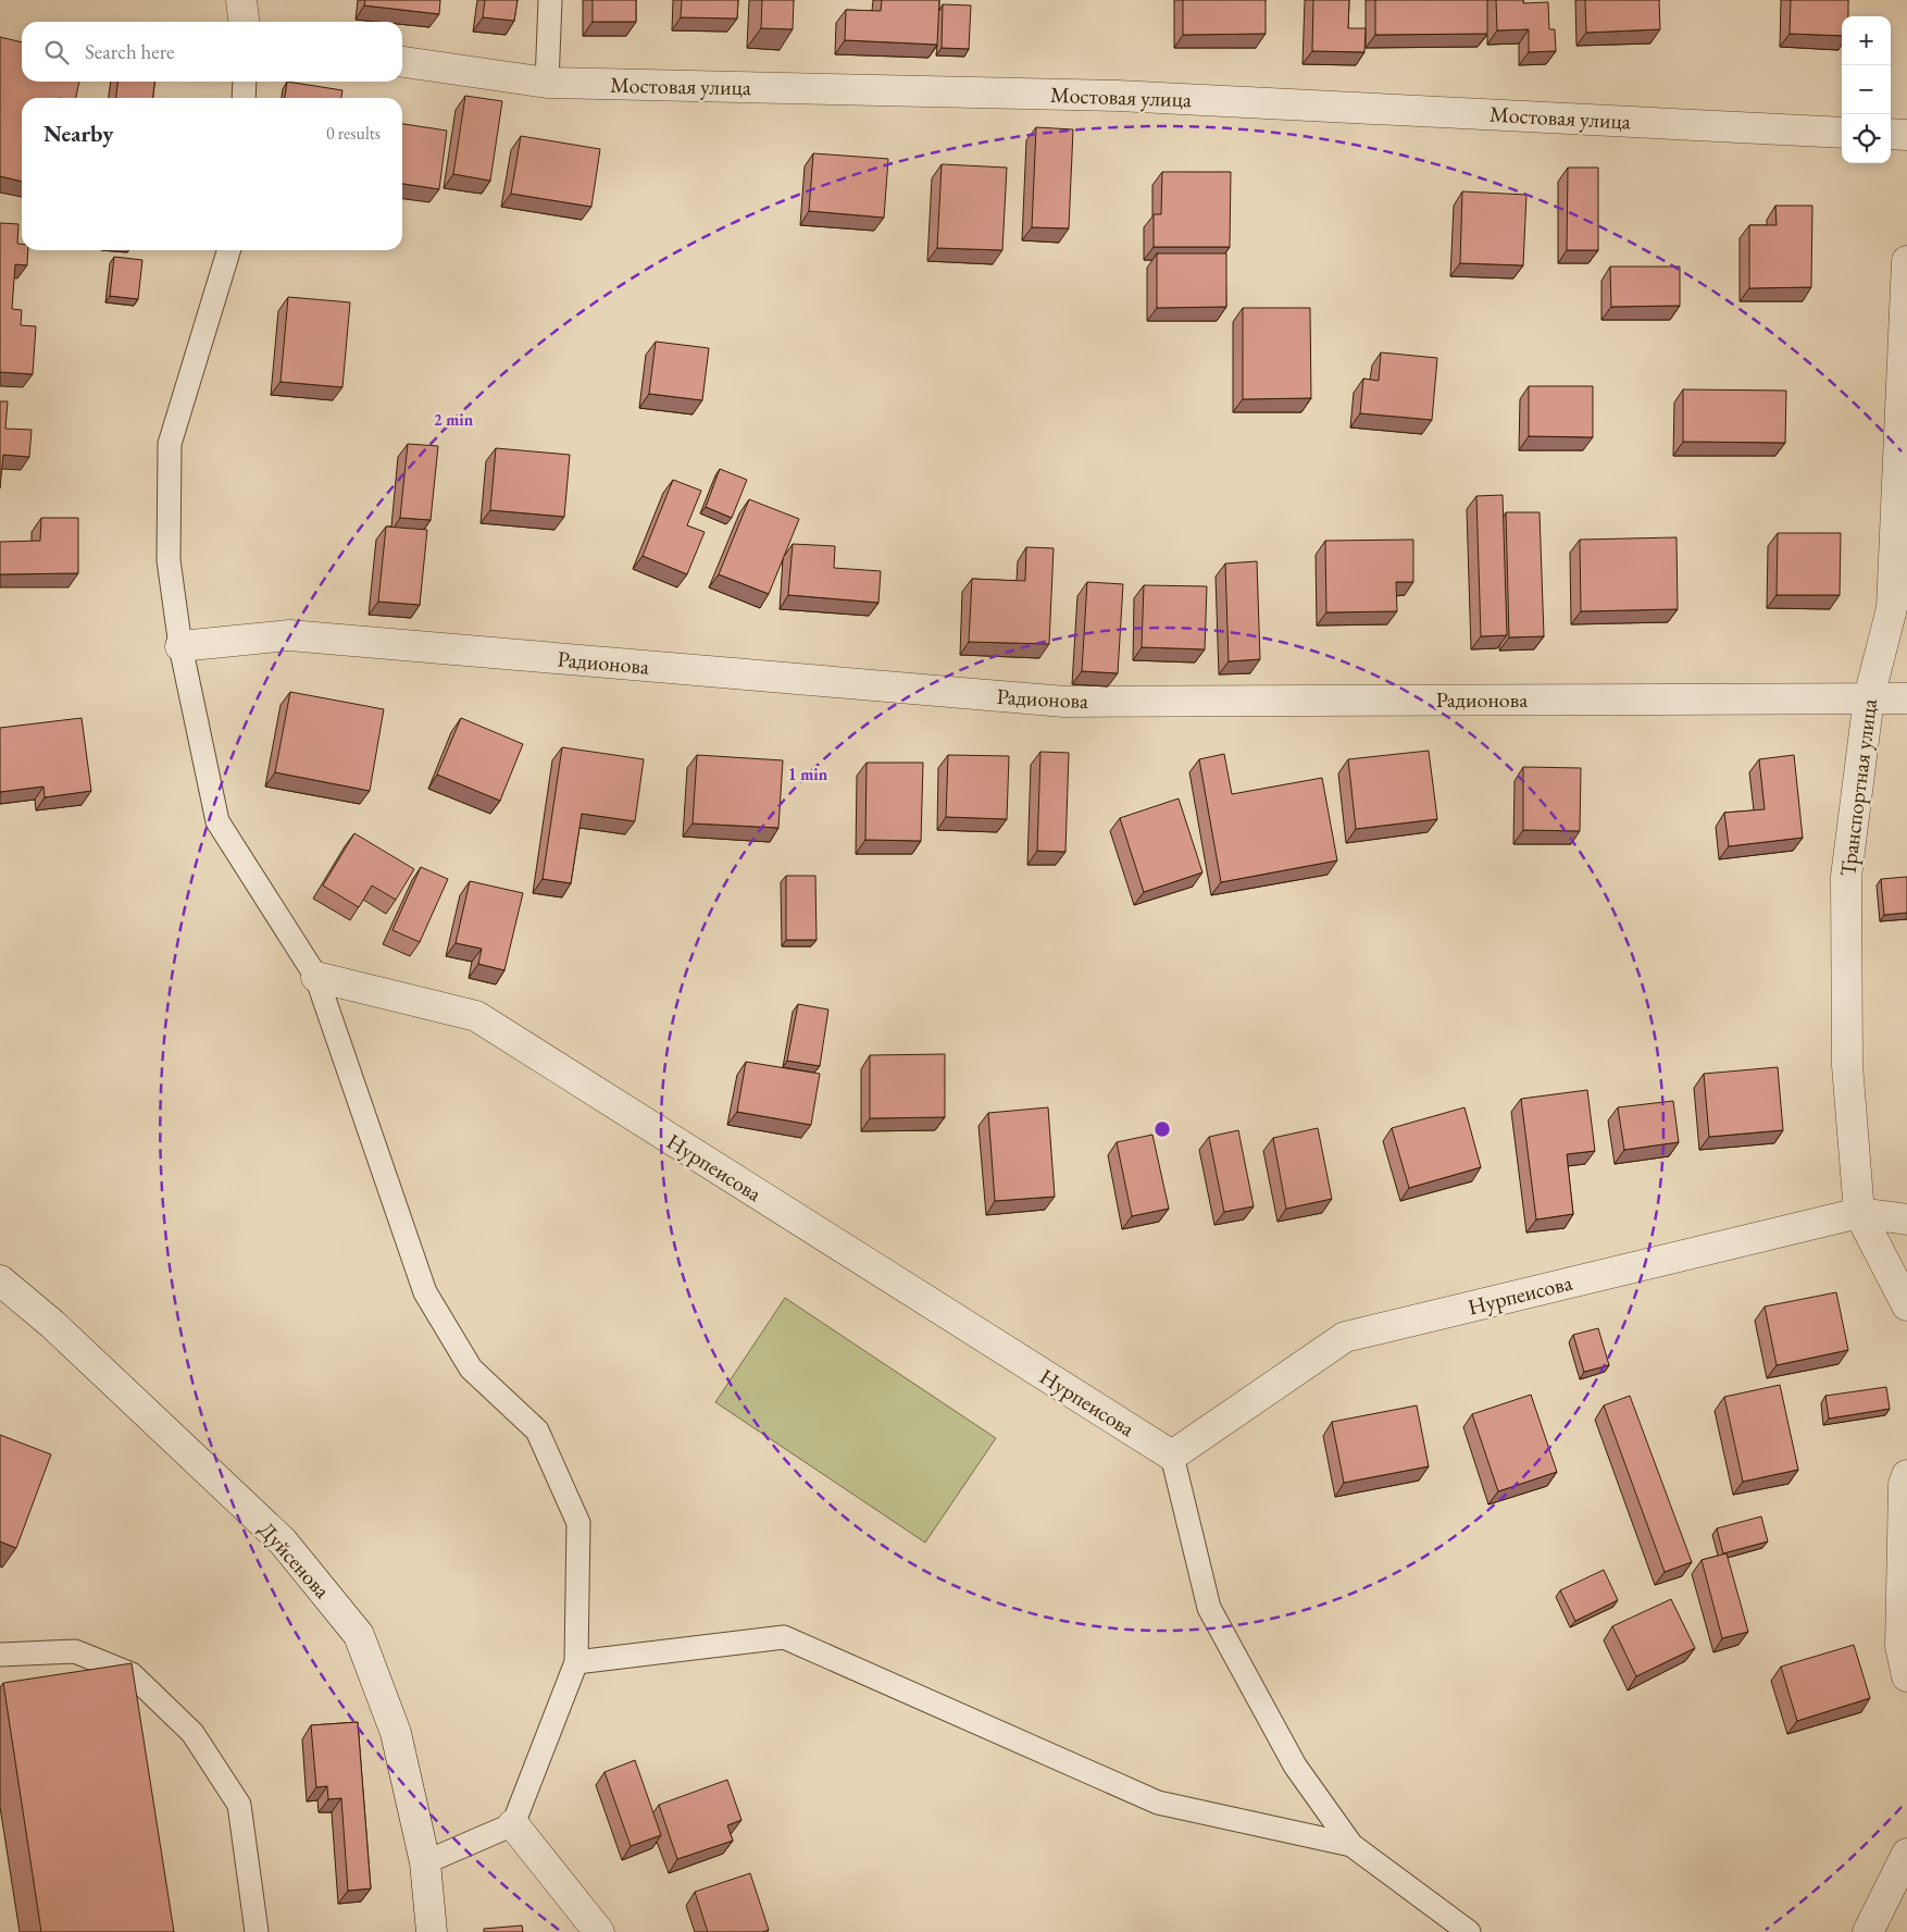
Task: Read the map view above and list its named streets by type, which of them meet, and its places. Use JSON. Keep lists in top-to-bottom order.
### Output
{
  "streets": {
    "street": [
      "Мостовая улица",
      "Радионова",
      "Транспортная улица",
      "Нурпеисова",
      "Дуйсенова"
    ]
  },
  "crossings": [
    ["Радионова", "Транспортная улица"],
    ["Транспортная улица", "Нурпеисова"]
  ],
  "page": {
    "map_buttons": ["+", "−"],
    "search": "Search here",
    "heading": ["Nearby", "0 results"]
  },
  "rings": ["2 min", "1 min"]
}
